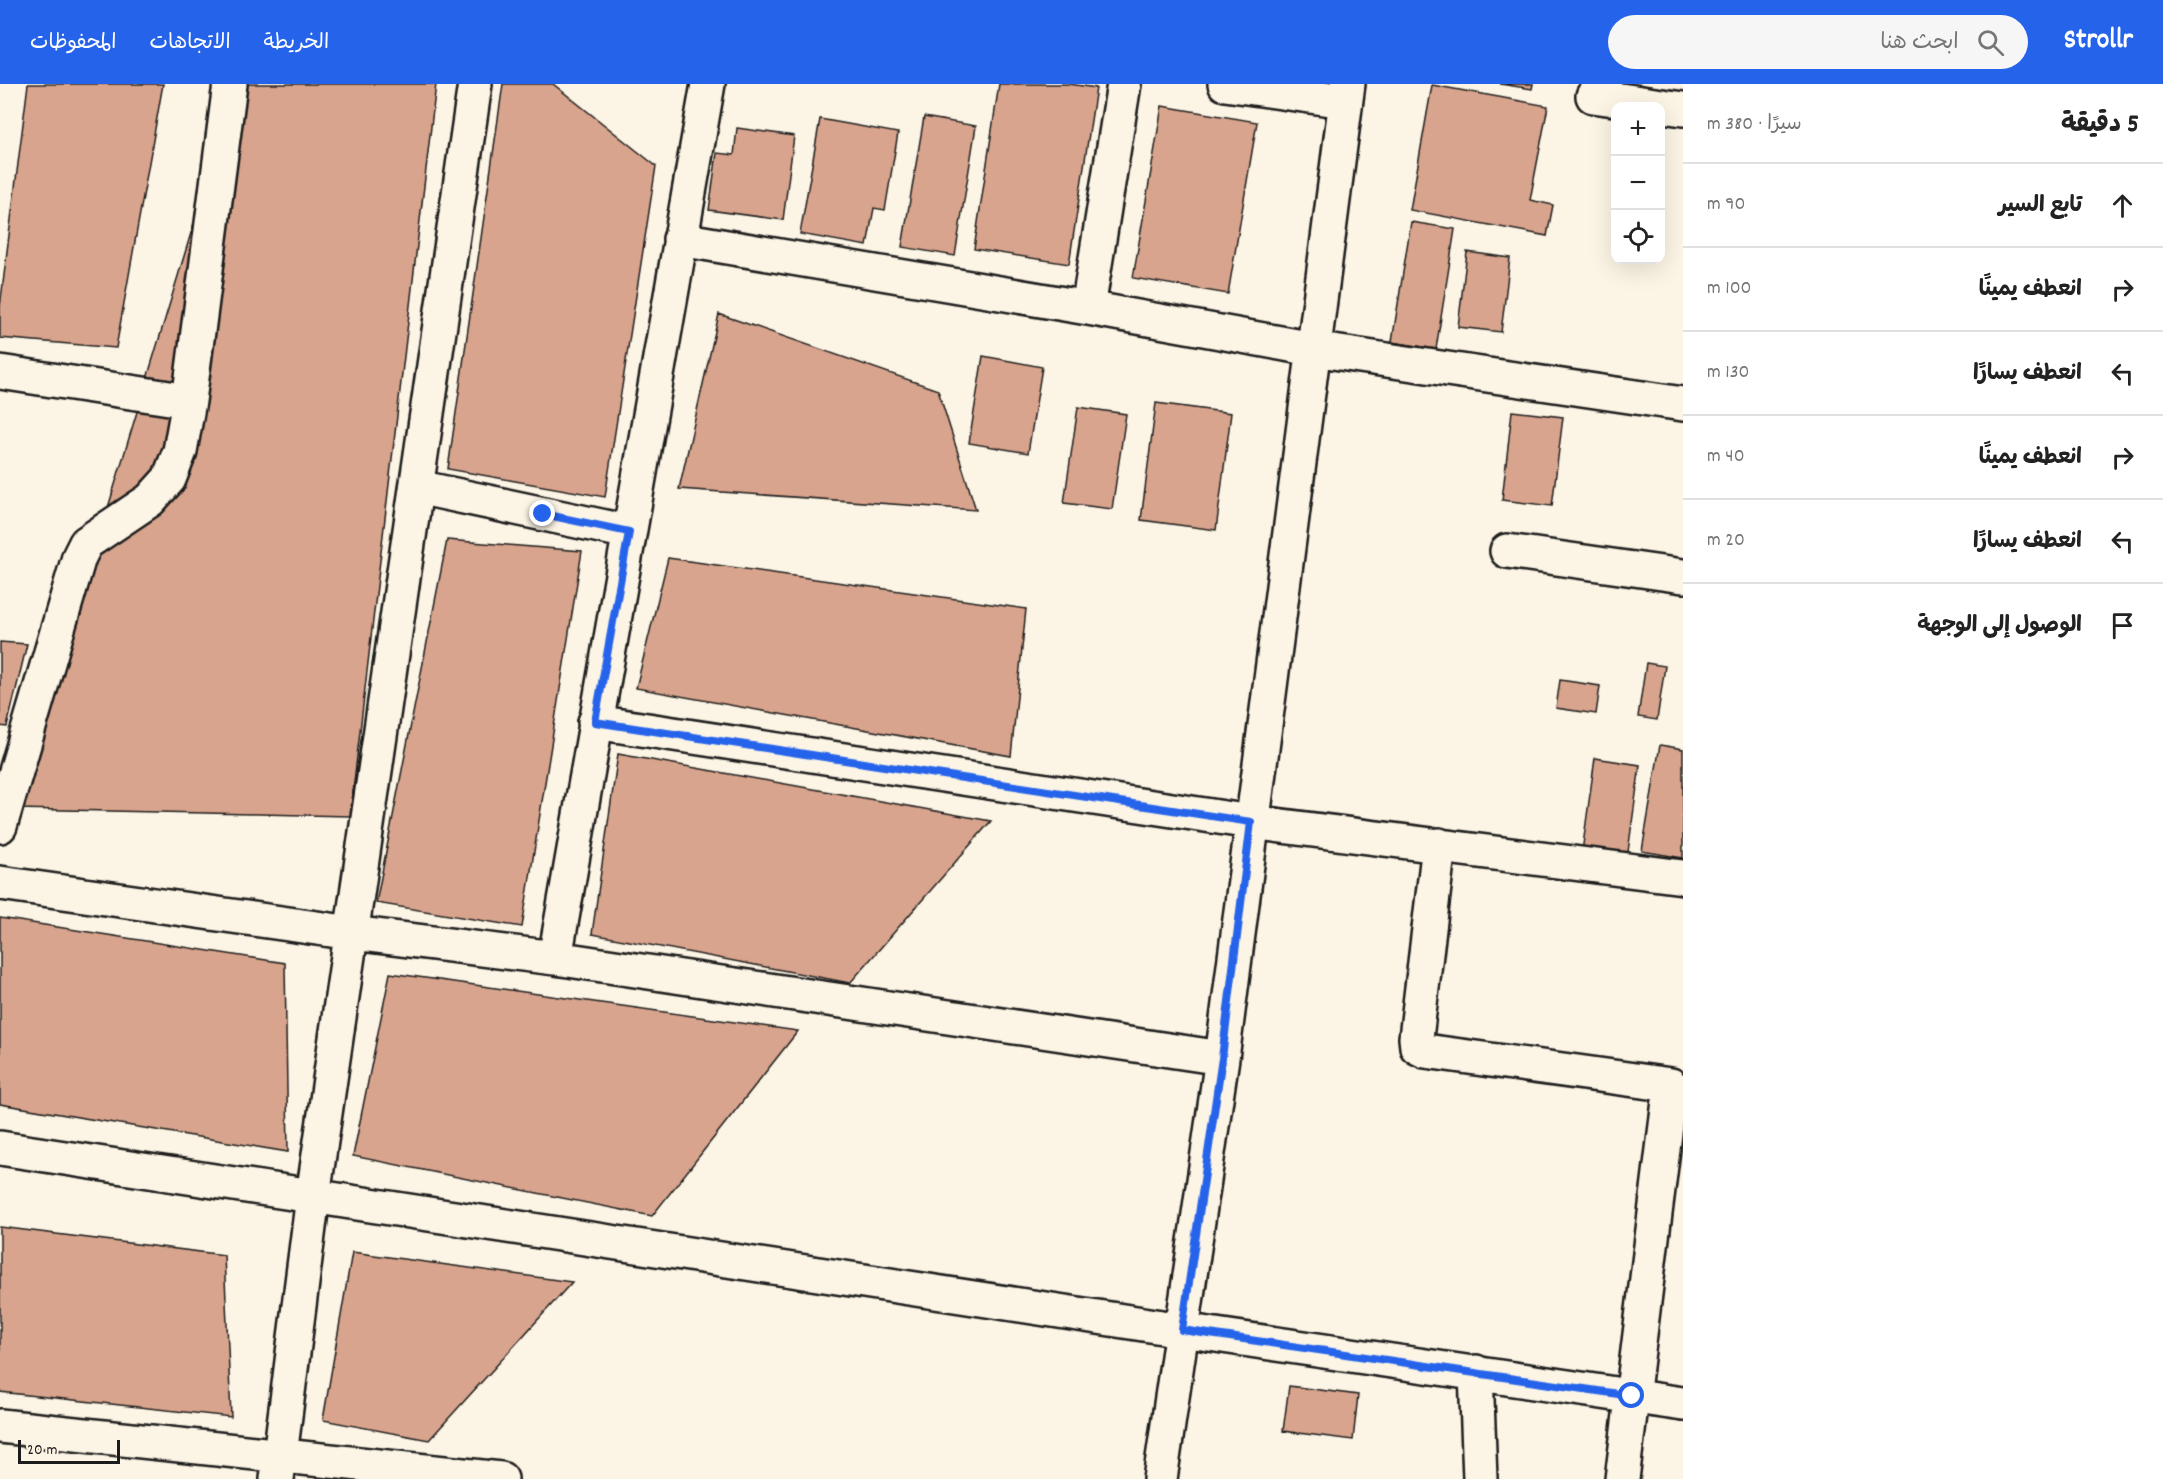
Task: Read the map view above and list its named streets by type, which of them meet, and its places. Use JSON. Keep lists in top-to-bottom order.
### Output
{
  "scale_bar": "20 m",
  "page": {
    "header": "Strollr",
    "search": "ابحث هنا",
    "nav": ["الخريطة", "الاتجاهات", "المحفوظات"],
    "heading": ["5 دقيقة", "سيرًا · 380 m"],
    "map_buttons": ["+", "−"],
    "list": [
      ["تابع السير", "90 m"],
      ["انعطف يمينًا", "100 m"],
      ["انعطف يسارًا", "130 m"],
      ["انعطف يمينًا", "40 m"],
      ["انعطف يسارًا", "20 m"],
      "الوصول إلى الوجهة"
    ],
    "scale": "20 m"
  }
}
